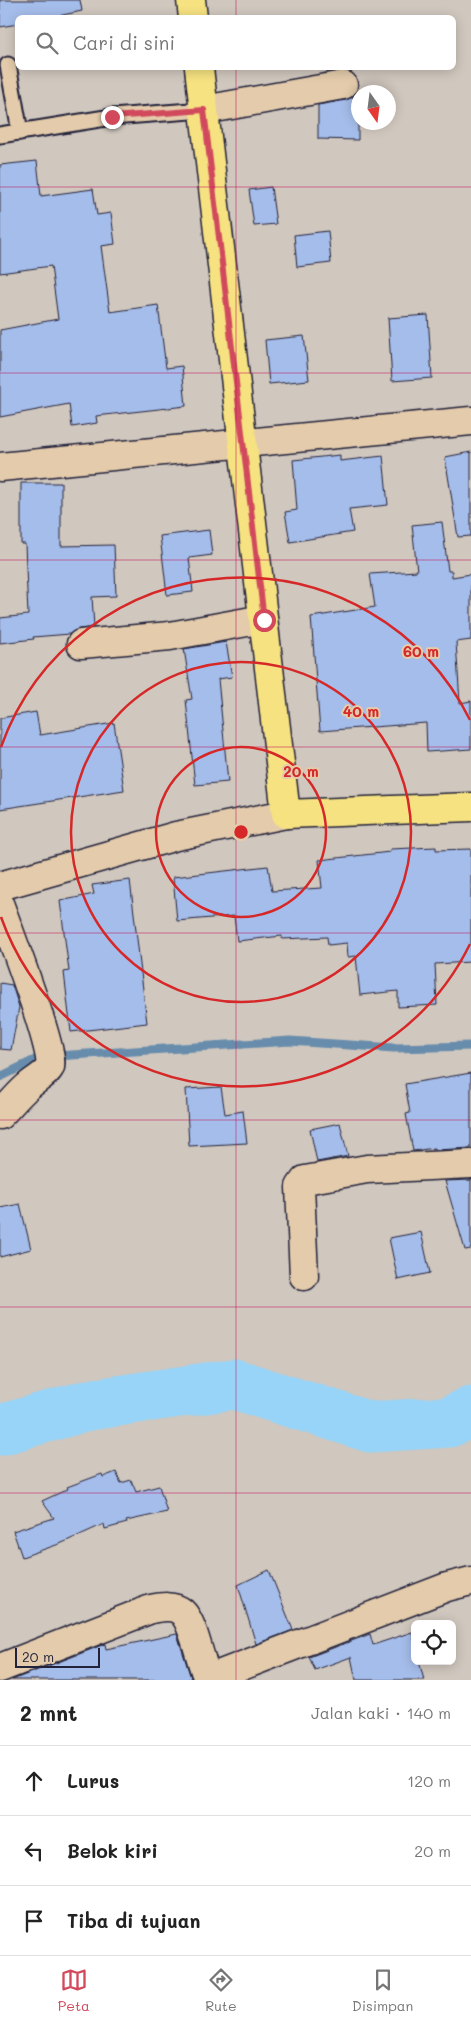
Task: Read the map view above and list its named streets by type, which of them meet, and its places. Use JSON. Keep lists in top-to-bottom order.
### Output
{
  "scale_bar": "20 m",
  "north": "bottom",
  "page": {
    "search": "Cari di sini",
    "scale": "20 m",
    "heading": ["2 mnt", "Jalan kaki · 140 m"],
    "list": [
      ["Lurus", "120 m"],
      ["Belok kiri", "20 m"],
      "Tiba di tujuan"
    ],
    "nav": ["Peta", "Rute", "Disimpan"]
  },
  "rings": ["60 m", "40 m", "20 m"]
}
